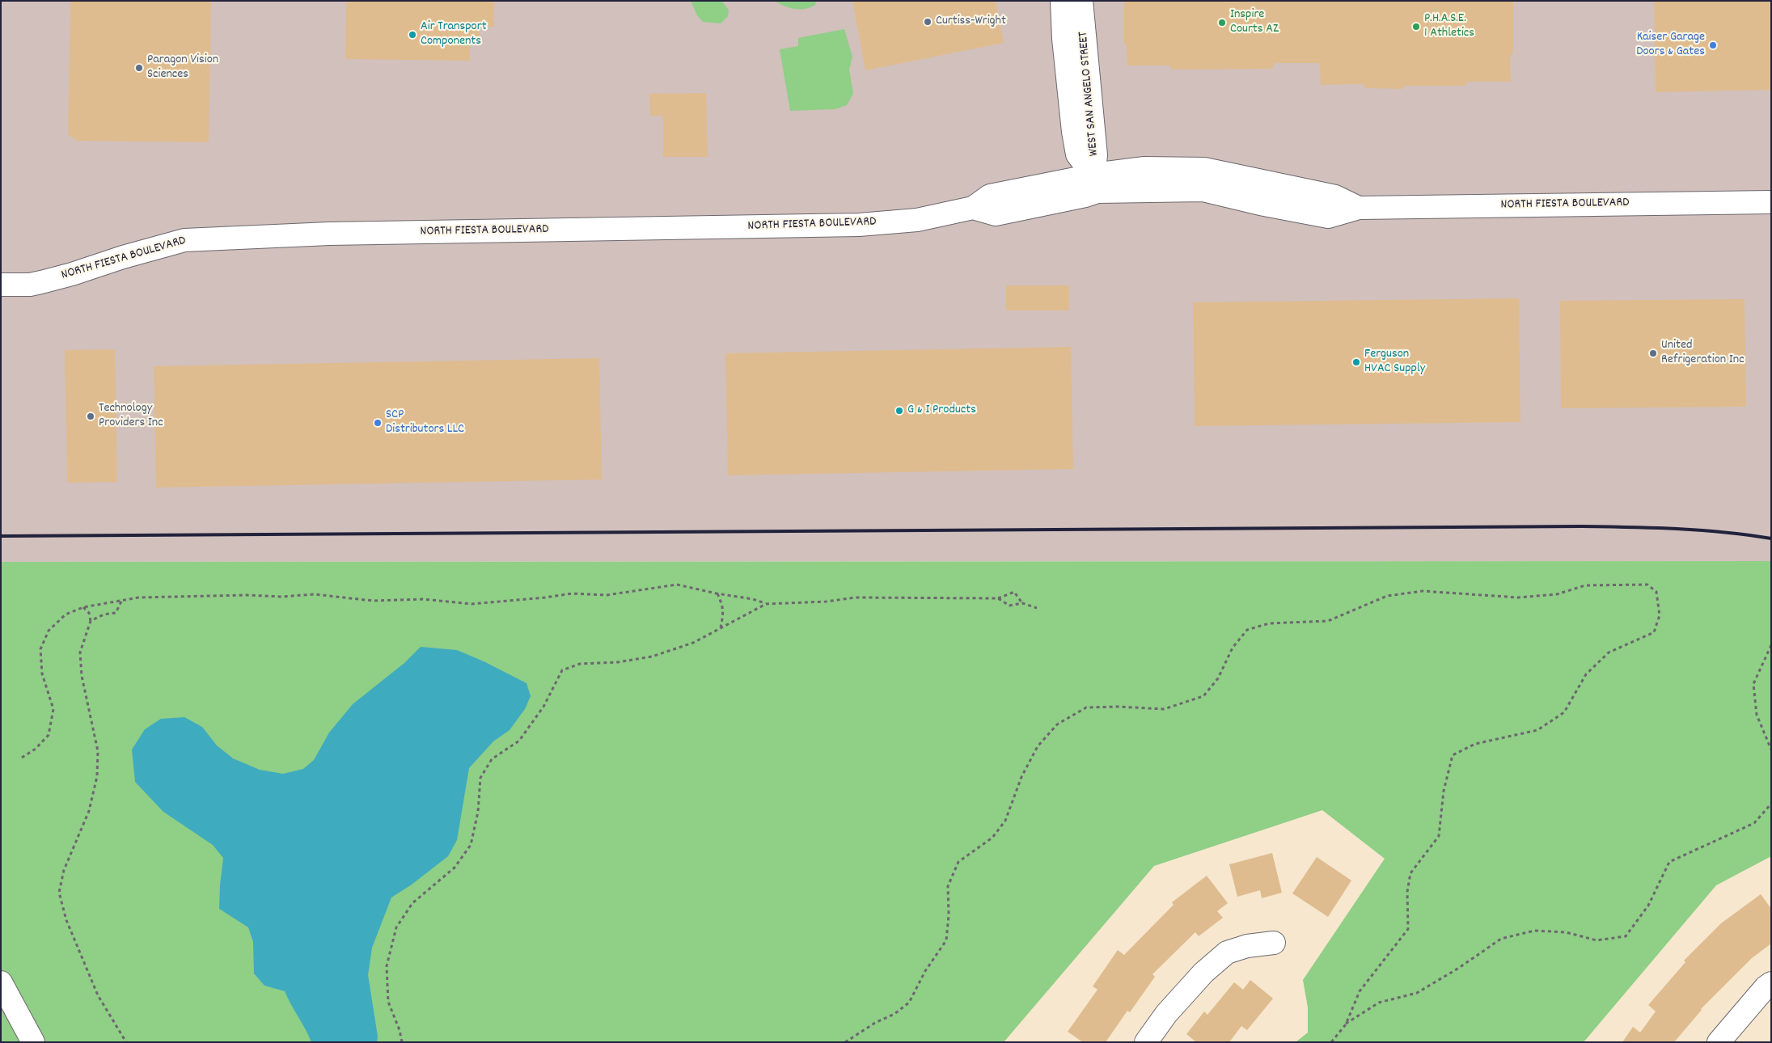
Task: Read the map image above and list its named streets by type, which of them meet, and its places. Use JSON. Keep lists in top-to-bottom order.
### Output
{
  "streets": {
    "street": ["WEST SAN ANGELO STREET", "NORTH FIESTA BOULEVARD"]
  },
  "crossings": [
    ["WEST SAN ANGELO STREET", "NORTH FIESTA BOULEVARD"]
  ],
  "places": [
    "Curtiss-Wright",
    "Inspire Courts AZ",
    "P.H.A.S.E. 1 Athletics",
    "Air Transport Components",
    "Kaiser Garage Doors & Gates",
    "Paragon Vision Sciences",
    "United Refrigeration Inc",
    "Ferguson HVAC Supply",
    "G & I Products",
    "Technology Providers Inc",
    "SCP Distributors LLC"
  ]
}
